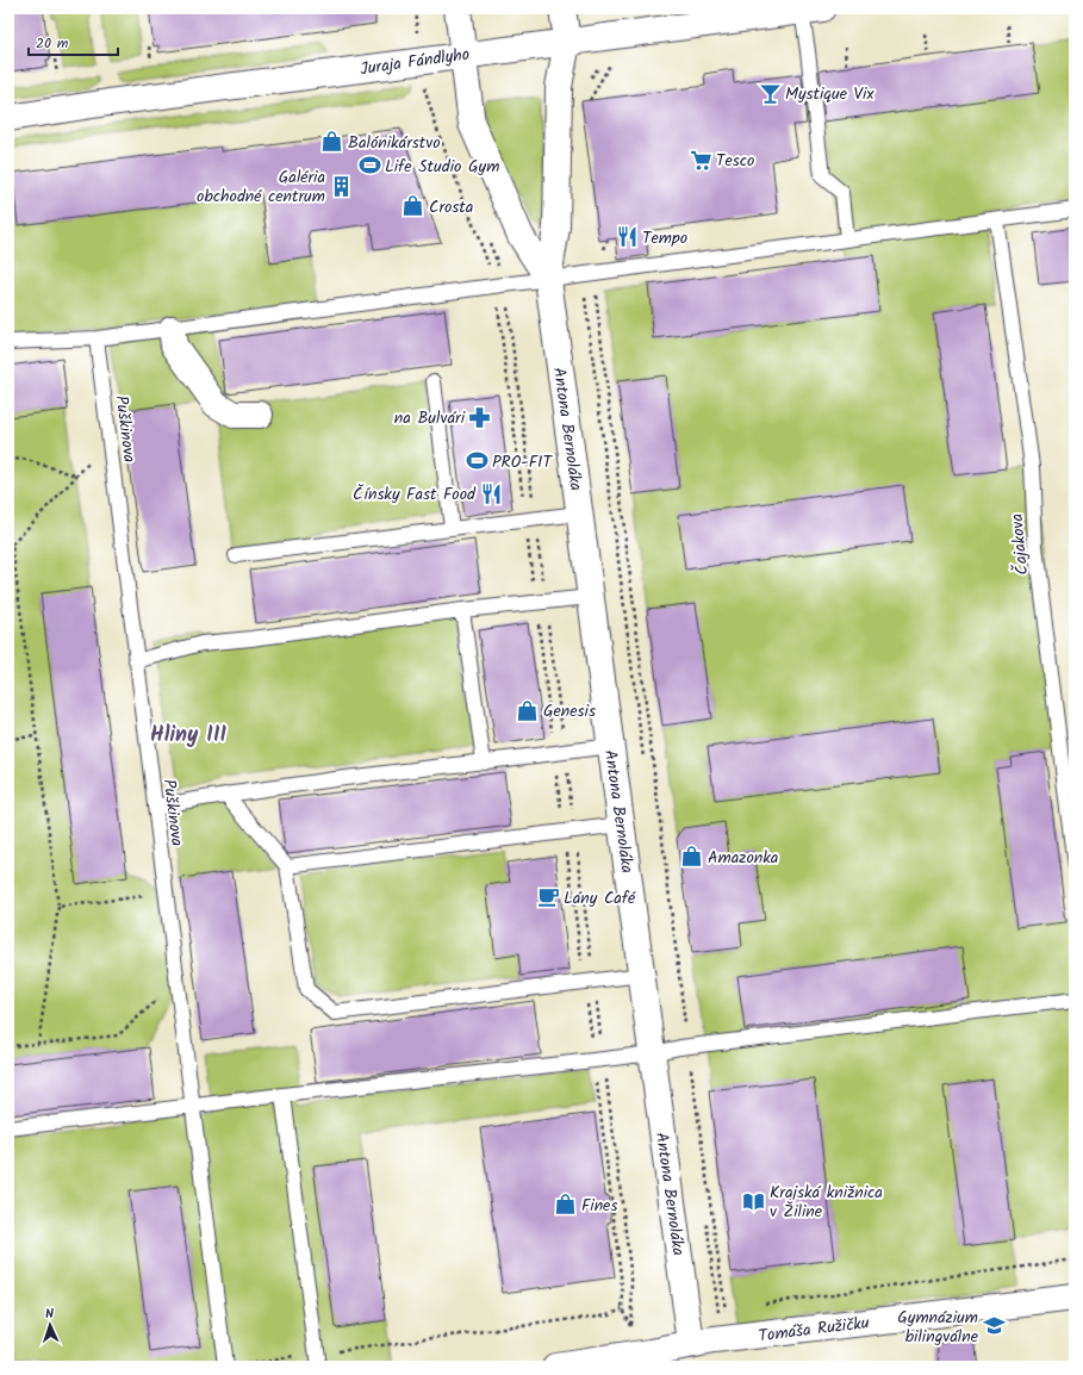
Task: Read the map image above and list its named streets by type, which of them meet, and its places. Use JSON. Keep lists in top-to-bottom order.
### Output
{
  "streets": {
    "street": ["Juraja Fándlyho", "Antona Bernoláka", "Tomáša Ružičku"],
    "lane": ["Puškinova", "Čajakova"]
  },
  "crossings": [
    ["Juraja Fándlyho", "Antona Bernoláka"],
    ["Antona Bernoláka", "Tomáša Ružičku"]
  ],
  "districts": ["Hliny III"],
  "places": {
    "bar": ["Mystique Vix"],
    "shop": [
      "Balónikárstvo",
      "Crosta",
      "Genesis",
      "Amazonka",
      "Fines"
    ],
    "supermarket": ["Tesco"],
    "sports": ["Life Studio Gym", "PRO-FIT"],
    "building": ["Galéria obchodné centrum"],
    "restaurant": ["Tempo", "Čínsky Fast Food"],
    "pharmacy": ["na Bulvári"],
    "cafe": ["Lány Café"],
    "library": ["Krajská knižnica v Žiline"],
    "school or university": ["Gymnázium bilingválne"]
  },
  "scale_bar": "20 m",
  "north": "top"
}
